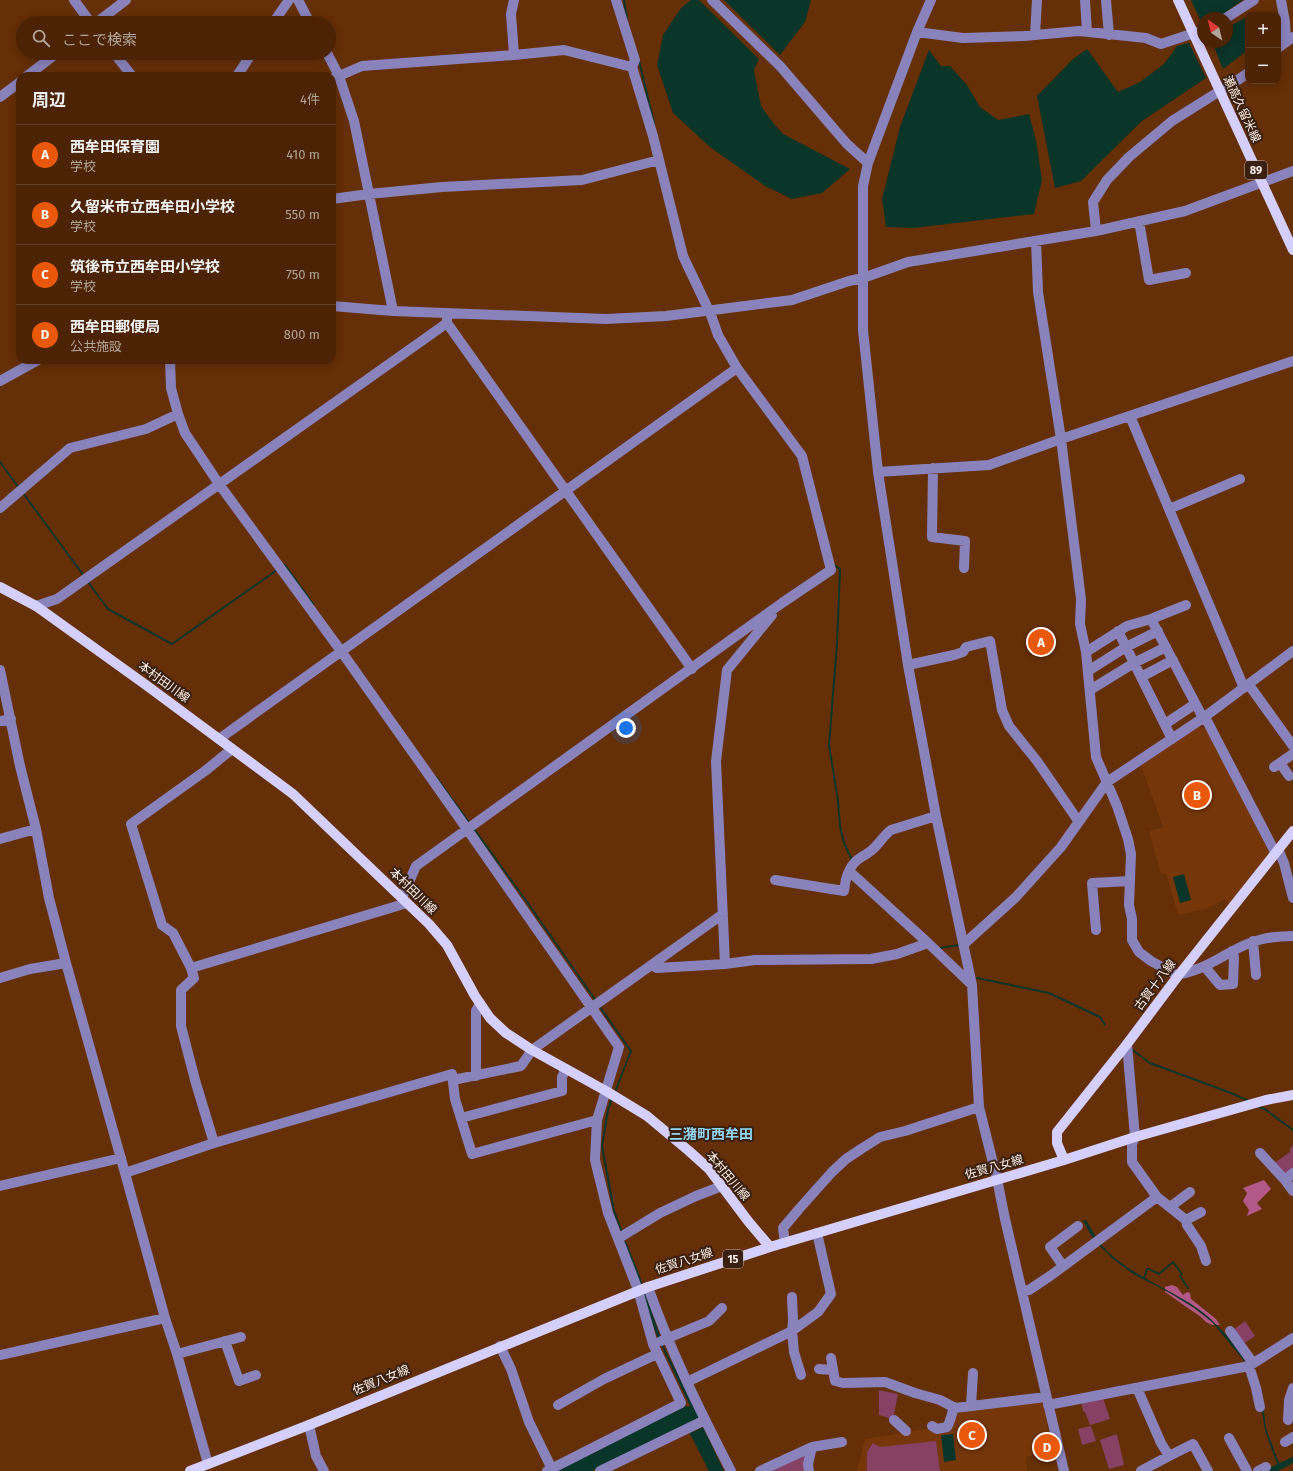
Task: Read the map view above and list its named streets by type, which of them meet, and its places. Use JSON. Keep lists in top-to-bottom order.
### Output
{
  "streets": {
    "main road": [
      "瀬高久留米線",
      "89",
      "本村田川線",
      "古賀十八線",
      "佐賀八女線",
      "15"
    ]
  },
  "crossings": [
    ["本村田川線", "佐賀八女線"],
    ["古賀十八線", "佐賀八女線"]
  ],
  "districts": ["三潴町西牟田"],
  "north": "top left",
  "page": {
    "map_buttons": ["+", "−"],
    "search": "ここで検索",
    "heading": ["周辺", "4件"],
    "list": [
      {
        "mark": "A",
        "name": "西牟田保育園",
        "note": "学校",
        "value": "410 m"
      },
      {
        "mark": "B",
        "name": "久留米市立西牟田小学校",
        "note": "学校",
        "value": "550 m"
      },
      {
        "mark": "C",
        "name": "筑後市立西牟田小学校",
        "note": "学校",
        "value": "750 m"
      },
      {
        "mark": "D",
        "name": "西牟田郵便局",
        "note": "公共施設",
        "value": "800 m"
      }
    ],
    "pins": [
      "A",
      "B",
      "C",
      "D"
    ]
  }
}
